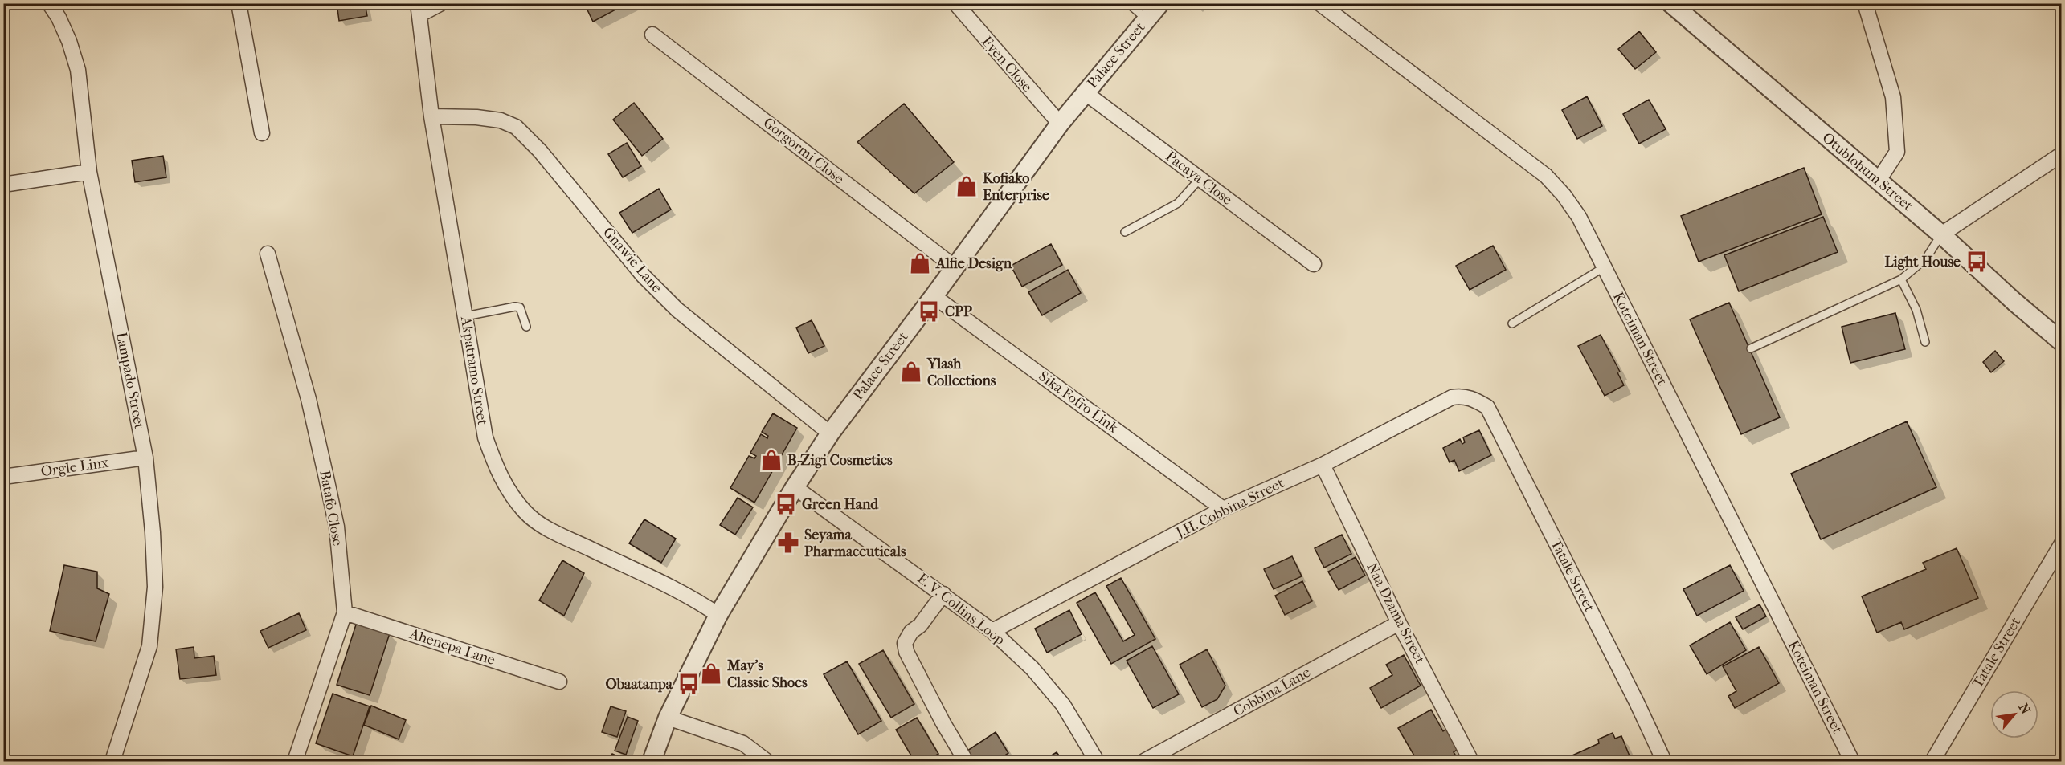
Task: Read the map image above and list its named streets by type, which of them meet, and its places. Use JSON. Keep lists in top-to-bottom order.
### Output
{
  "streets": {
    "street": [
      "Palace Street",
      "Eyen Close",
      "Gorgormi Close",
      "Otublohum Street",
      "Pacaya Close",
      "Gnawie Lane",
      "Koteiman Street",
      "Akpatramo Street",
      "Lampado Street",
      "Sika Fofro Link",
      "Orgle Linx",
      "Batafo Close",
      "J.H. Cobbina Street",
      "Tatale Street",
      "E. V. Collins Loop",
      "Naa Dzama Street",
      "Ahenepa Lane",
      "Cobbina Lane"
    ]
  },
  "crossings": [
    ["Palace Street", "Eyen Close"],
    ["Palace Street", "Gorgormi Close"],
    ["Palace Street", "Pacaya Close"],
    ["Palace Street", "Gnawie Lane"],
    ["Palace Street", "Akpatramo Street"],
    ["Palace Street", "Sika Fofro Link"],
    ["Palace Street", "E. V. Collins Loop"],
    ["Gnawie Lane", "Akpatramo Street"],
    ["Lampado Street", "Orgle Linx"],
    ["Sika Fofro Link", "J.H. Cobbina Street"],
    ["Batafo Close", "Ahenepa Lane"],
    ["J.H. Cobbina Street", "Tatale Street"],
    ["J.H. Cobbina Street", "E. V. Collins Loop"],
    ["J.H. Cobbina Street", "Naa Dzama Street"],
    ["Naa Dzama Street", "Cobbina Lane"]
  ],
  "places": {
    "shop": [
      "Kofiako Enterprise",
      "Alfie Design",
      "Ylash Collections",
      "B-Zigi Cosmetics",
      "May's Classic Shoes"
    ],
    "bus stop": [
      "Light House",
      "CPP",
      "Green Hand",
      "Obaatanpa"
    ],
    "pharmacy": ["Seyama Pharmaceuticals"]
  },
  "north": "top right"
}
